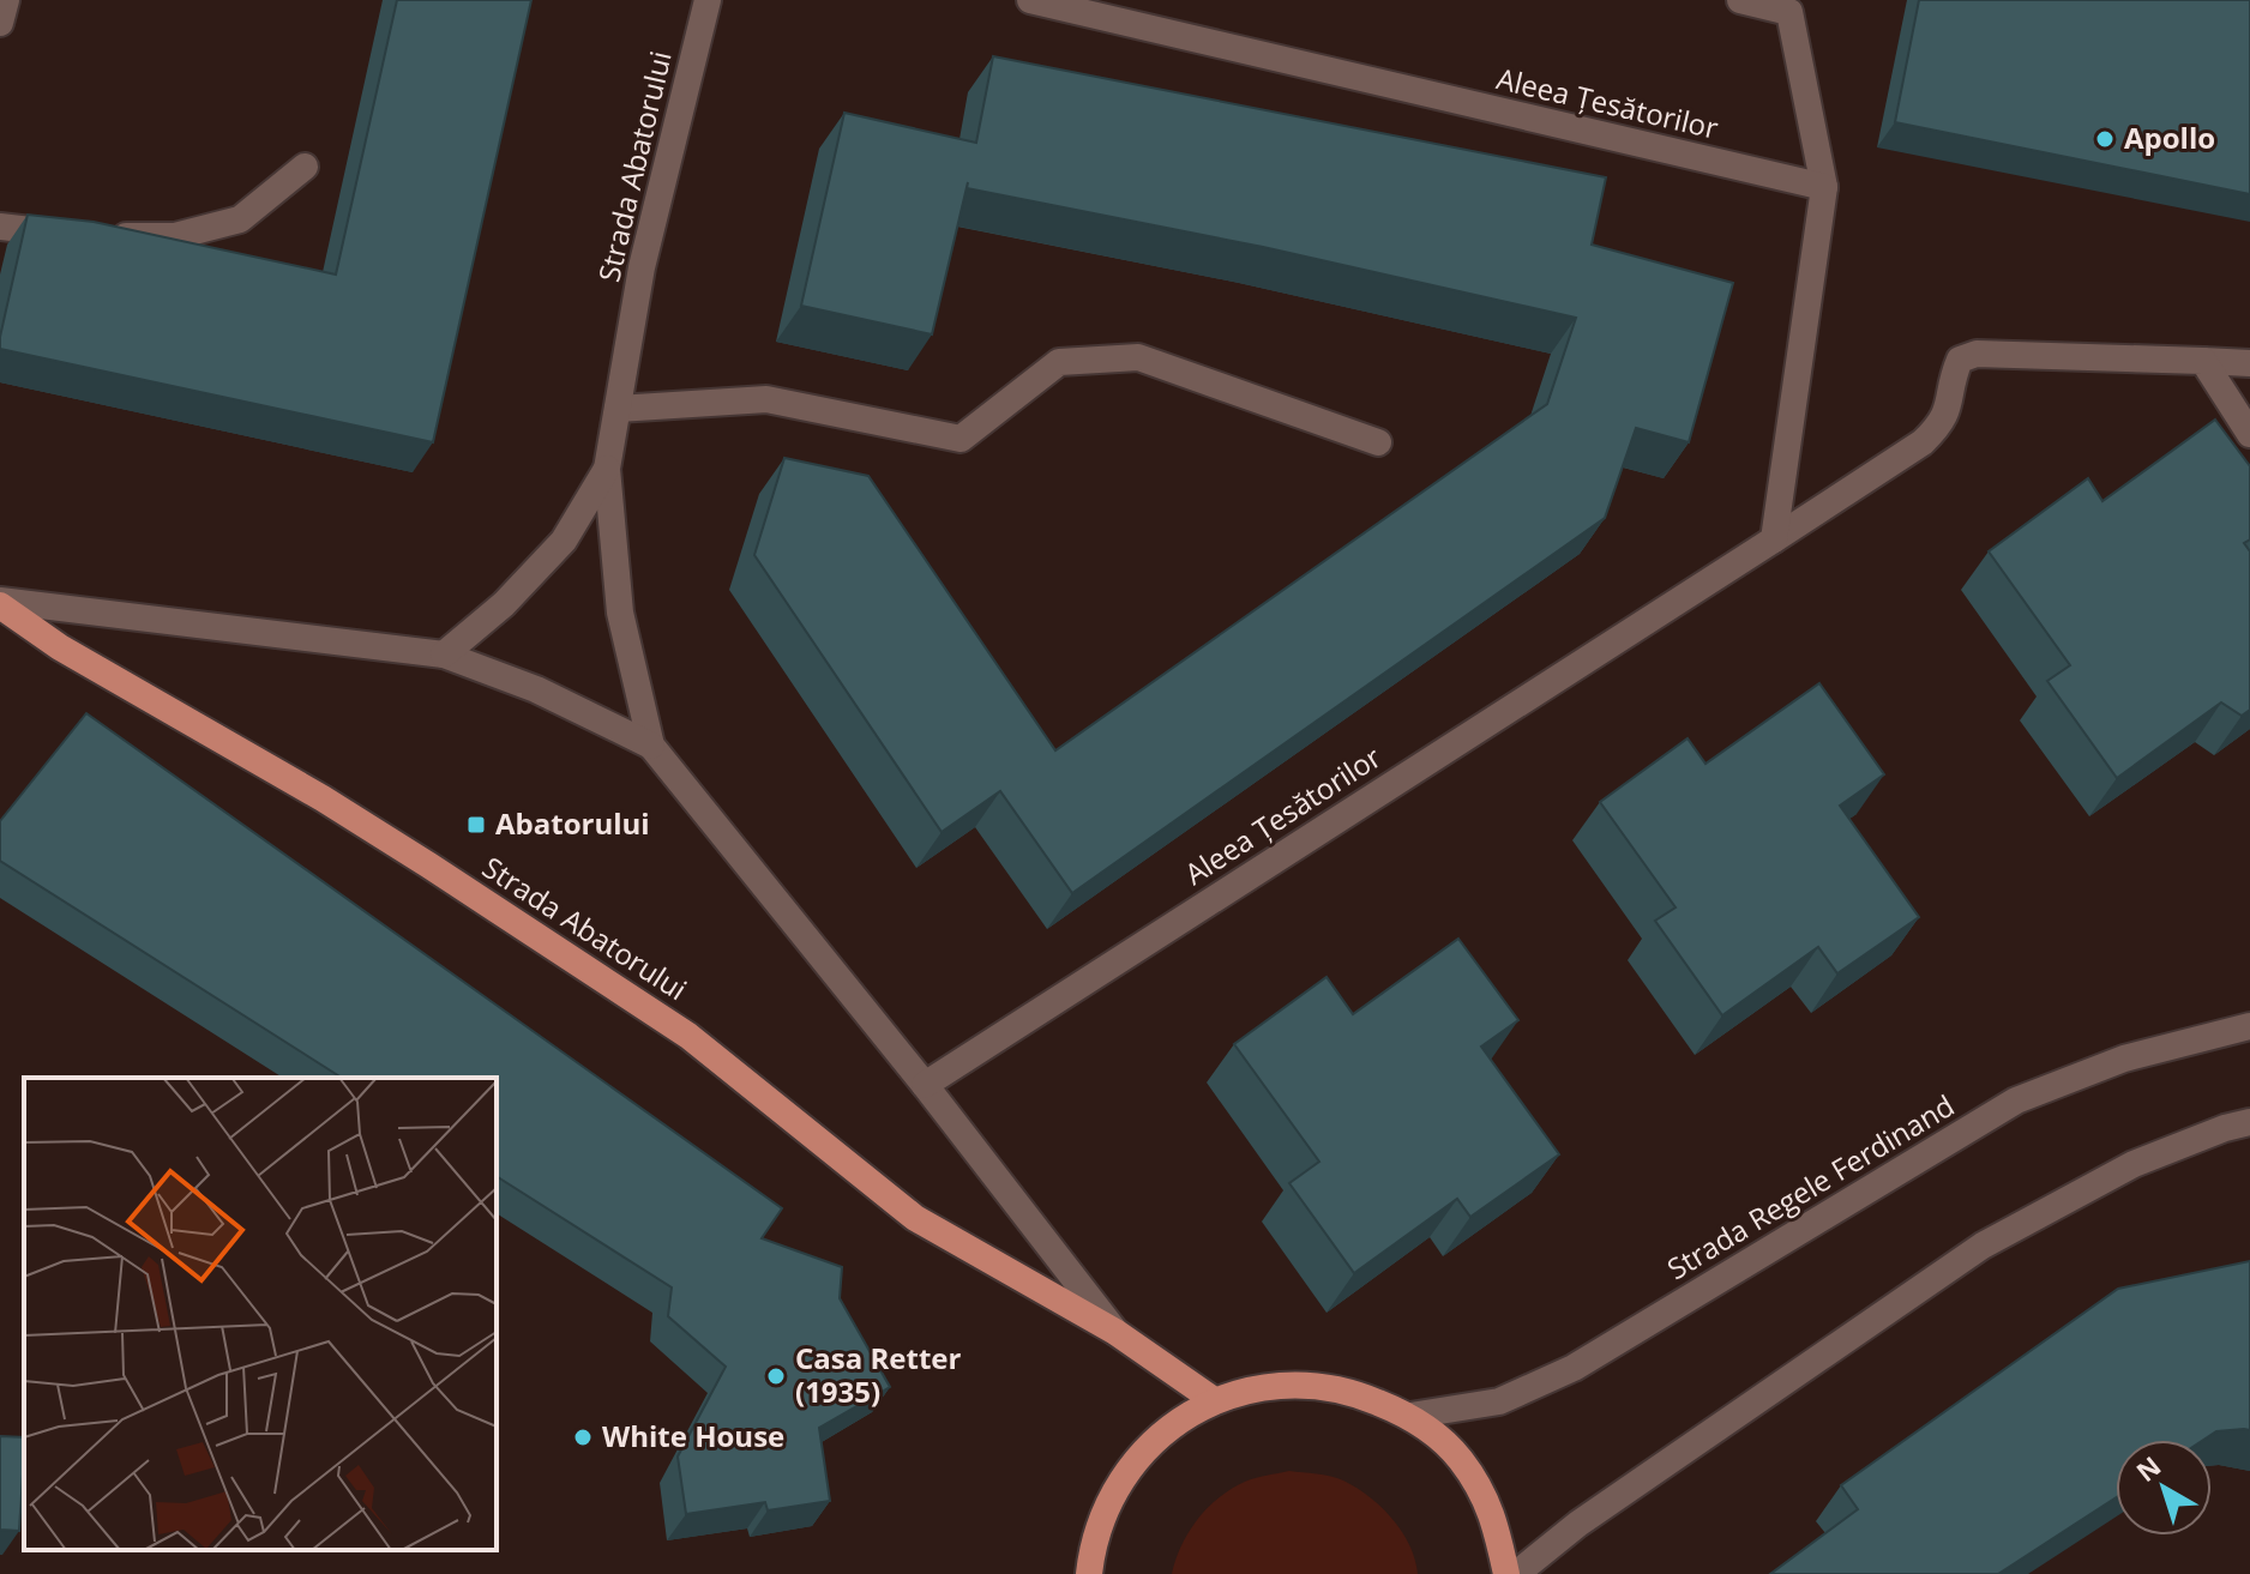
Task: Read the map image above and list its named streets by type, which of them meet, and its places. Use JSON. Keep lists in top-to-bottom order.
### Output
{
  "streets": {
    "main road": ["Strada Abatorului"],
    "street": ["Aleea Țesătorilor", "Strada Regele Ferdinand"]
  },
  "crossings": [
    ["Aleea Țesătorilor", "Strada Abatorului"]
  ],
  "places": {
    "other": ["Apollo", "Casa Retter (1935)", "White House"],
    "transit": ["Abatorului"]
  },
  "north": "top left"
}
